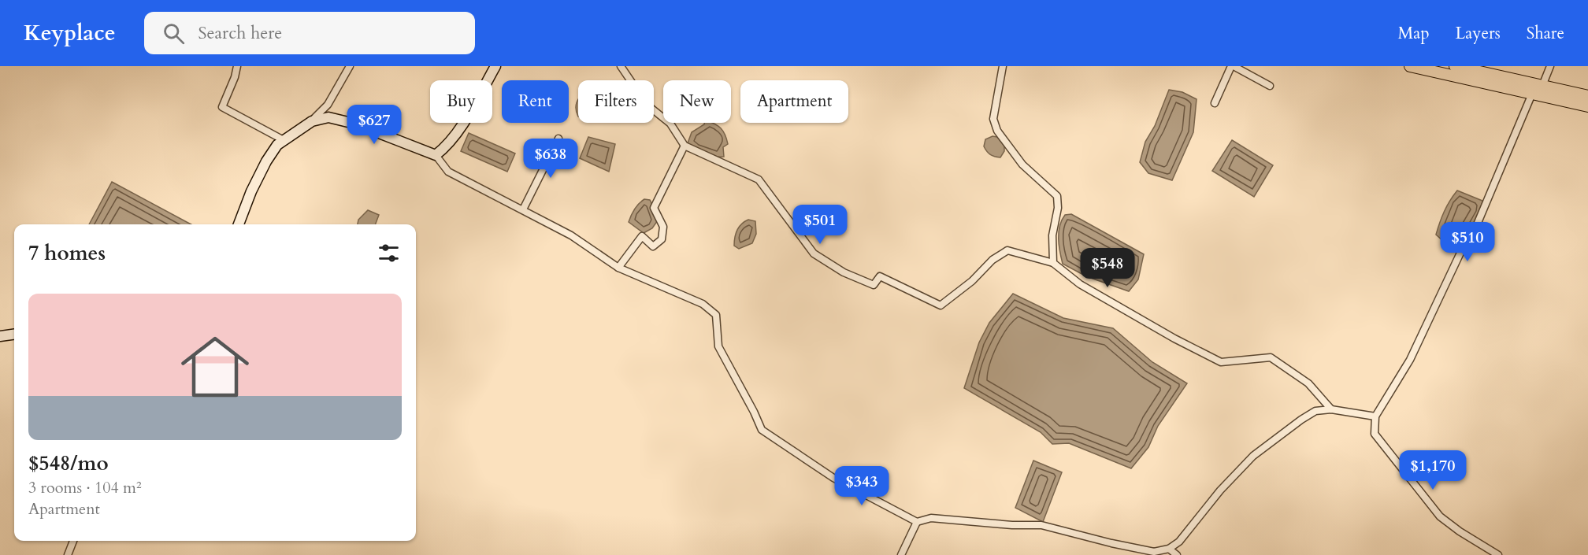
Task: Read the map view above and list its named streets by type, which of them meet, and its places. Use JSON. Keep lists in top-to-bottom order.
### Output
{
  "page": {
    "header": "Keyplace",
    "search": "Search here",
    "nav": ["Map", "Layers", "Share"],
    "chip": [
      "Buy",
      "Rent",
      "Filters",
      "New",
      "Apartment"
    ],
    "price": [
      "$627",
      "$638",
      "$501",
      "$510",
      "$548",
      "$1,170",
      "$343"
    ],
    "heading": "7 homes",
    "list": [
      {
        "name": "$548/mo",
        "note": "3 rooms · 104 m² · Apartment"
      }
    ]
  }
}
